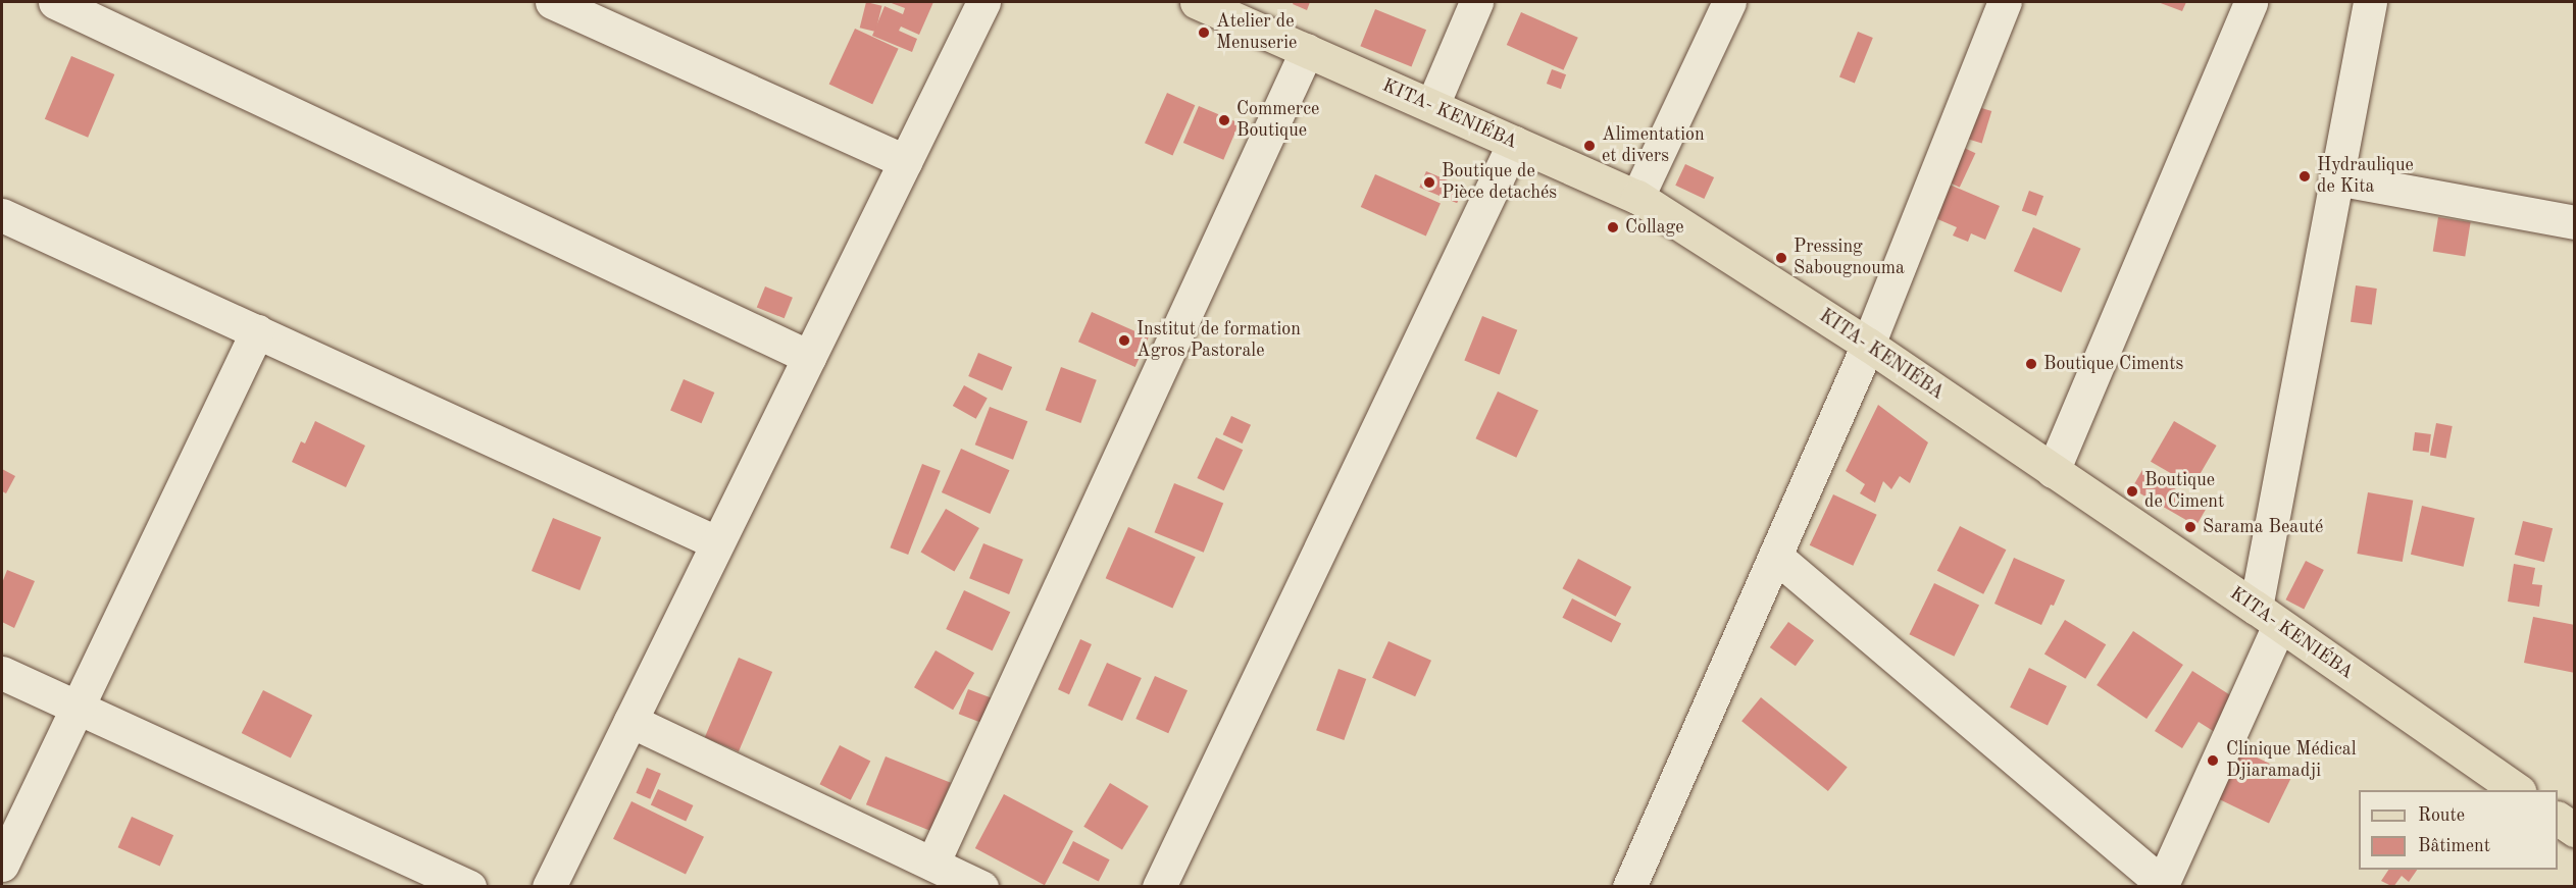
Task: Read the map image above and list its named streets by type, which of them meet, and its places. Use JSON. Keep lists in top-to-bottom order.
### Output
{
  "streets": {
    "main road": ["KITA- KENIÉBA"]
  },
  "places": [
    "Atelier de Menuserie",
    "Commerce Boutique",
    "Alimentation et divers",
    "Hydraulique de Kita",
    "Boutique de Pièce detachés",
    "Collage",
    "Pressing Sabougnouma",
    "Institut de formation Agros Pastorale",
    "Boutique Ciments",
    "Boutique de Ciment",
    "Sarama Beauté",
    "Clinique Médical Djiaramadji"
  ],
  "legend": ["Route", "Bâtiment"]
}
